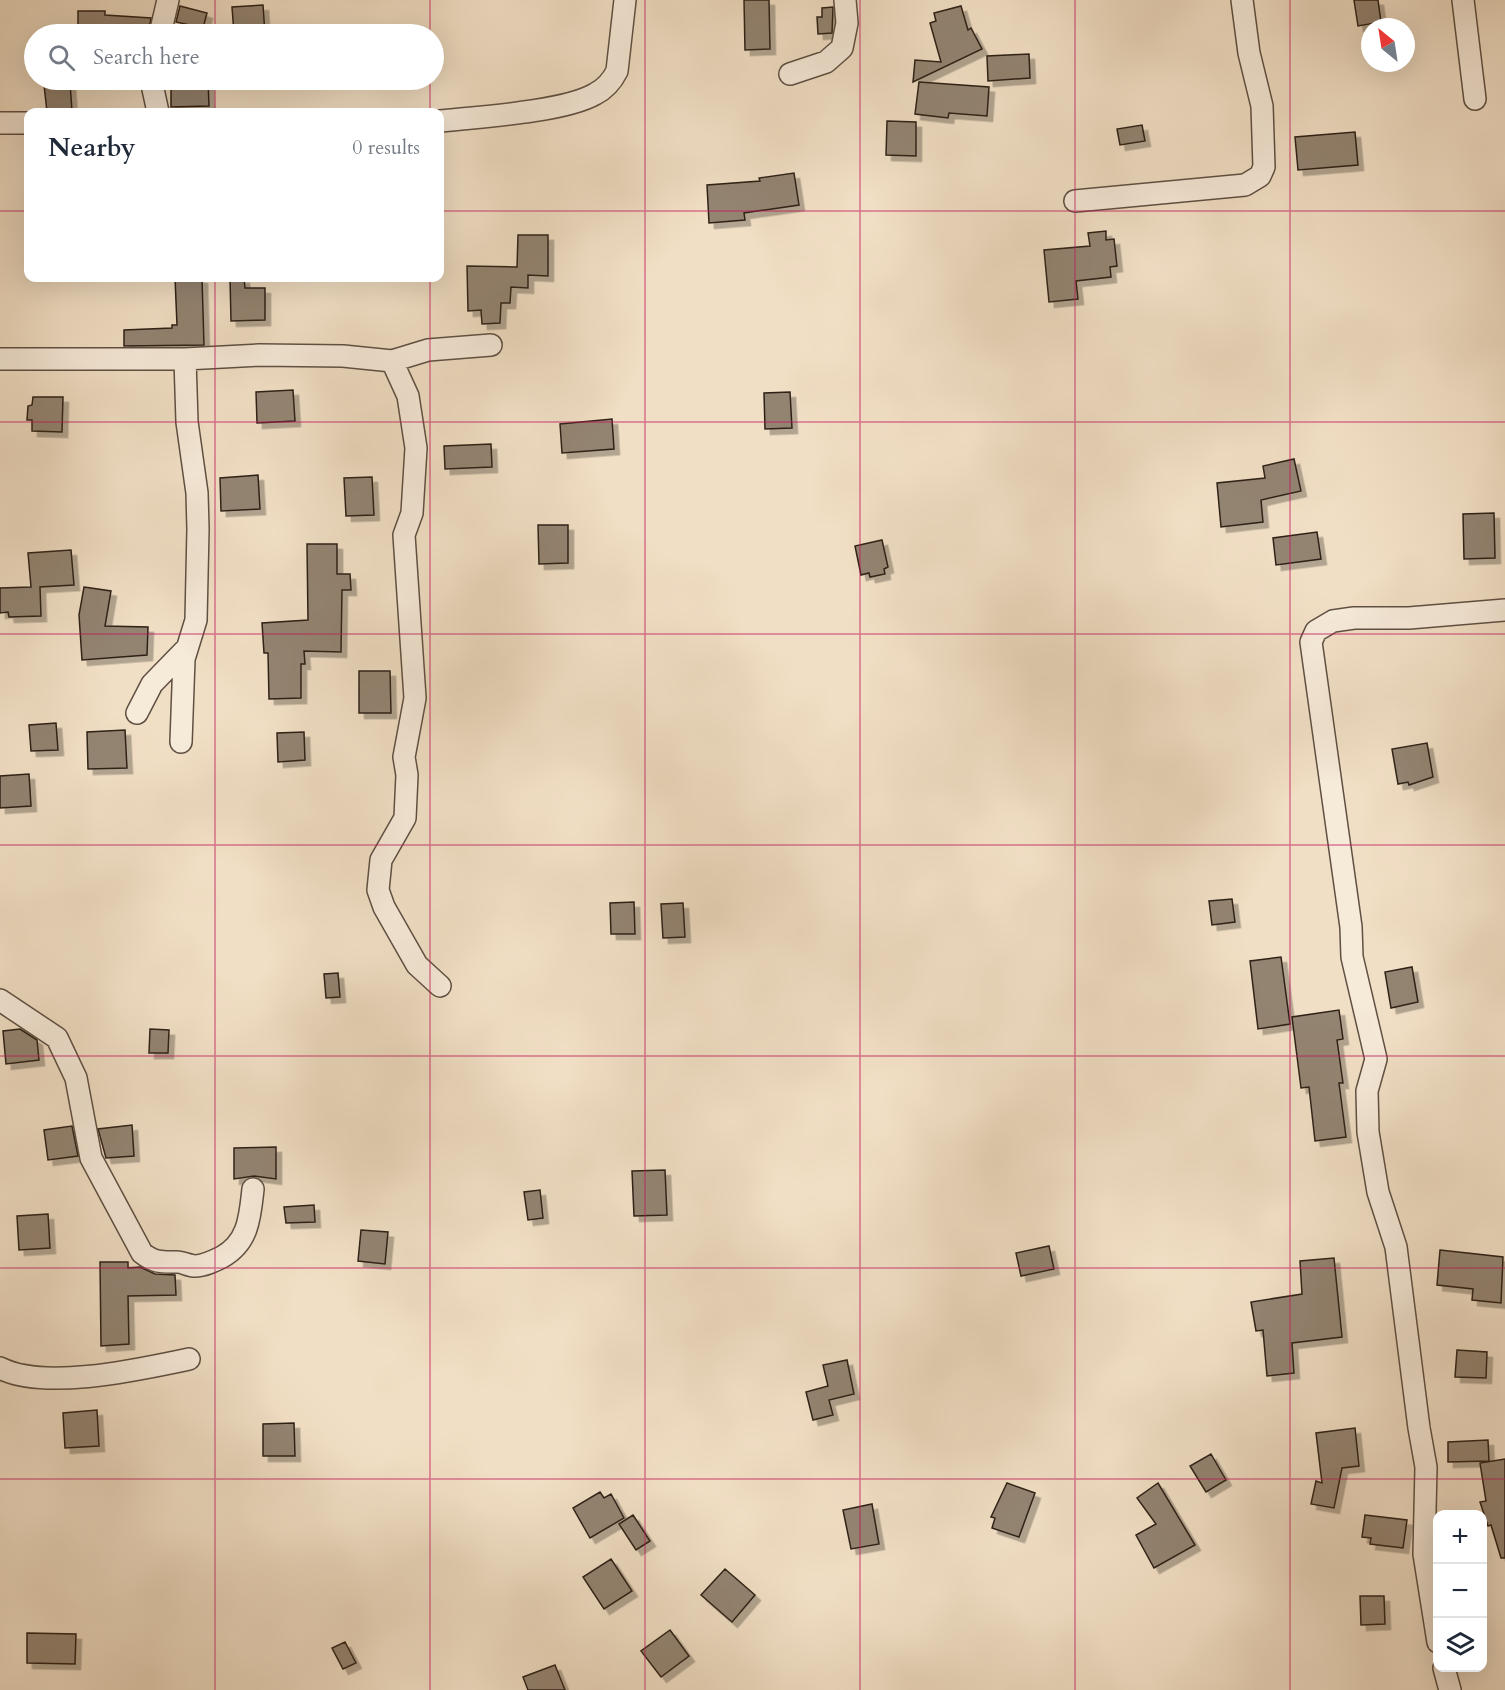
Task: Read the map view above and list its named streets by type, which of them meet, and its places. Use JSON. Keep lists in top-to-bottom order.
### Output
{
  "north": "top left",
  "page": {
    "search": "Search here",
    "heading": ["Nearby", "0 results"],
    "map_buttons": ["+", "−"]
  }
}
